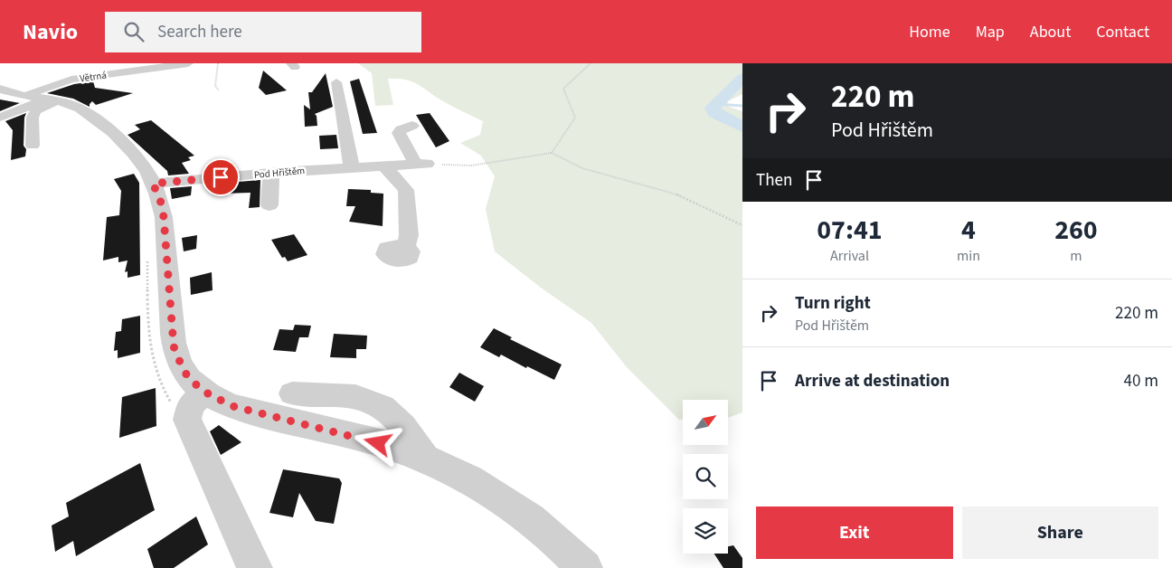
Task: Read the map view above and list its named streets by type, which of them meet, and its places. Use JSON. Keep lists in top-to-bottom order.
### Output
{
  "streets": {
    "street": ["Větrná", "Pod Hřištěm"]
  },
  "north": "top right",
  "page": {
    "header": "Navio",
    "search": "Search here",
    "nav": [
      "Home",
      "Map",
      "About",
      "Contact"
    ],
    "turn": ["220 m", "Pod Hřištěm"],
    "then": "Then",
    "eta": [
      "07:41",
      "Arrival",
      "4",
      "min",
      "260",
      "m"
    ],
    "list": [
      {
        "name": "Turn right",
        "note": "Pod Hřištěm",
        "value": "220 m"
      },
      {
        "name": "Arrive at destination",
        "value": "40 m"
      }
    ],
    "buttons": ["Exit", "Share"]
  }
}
